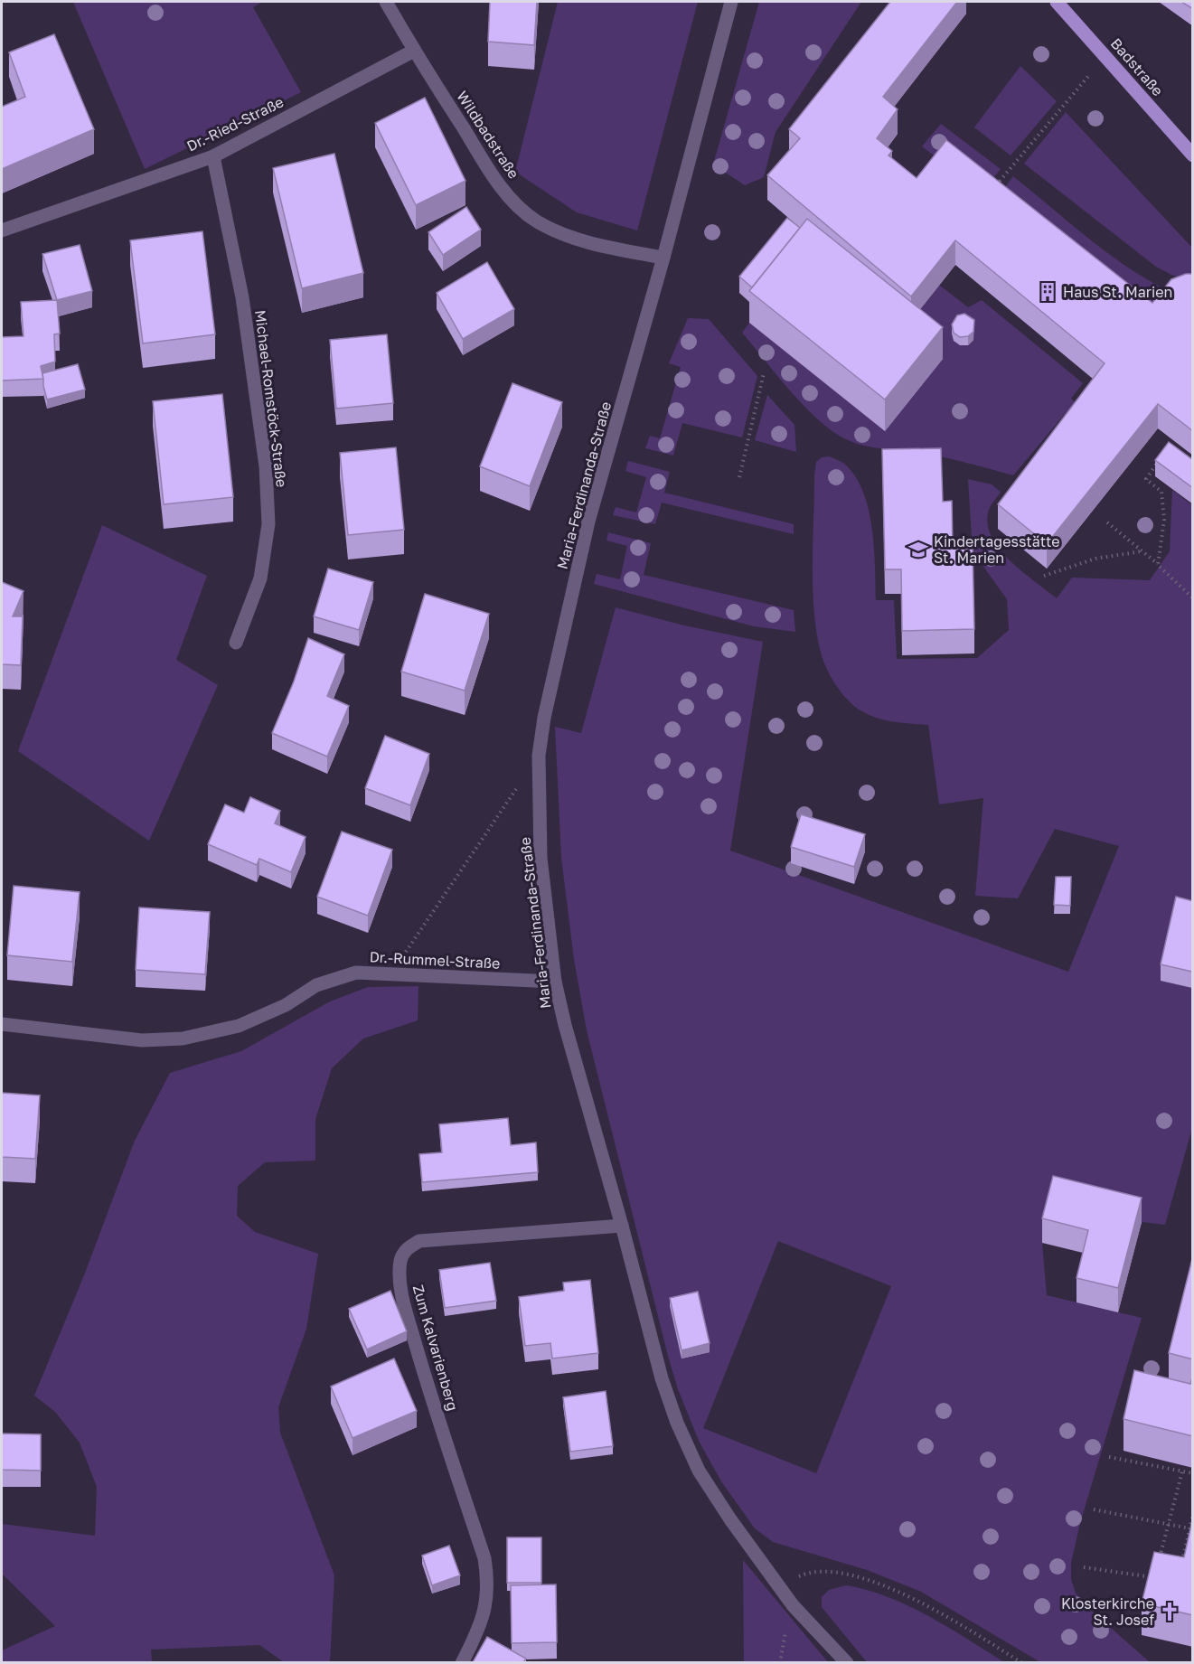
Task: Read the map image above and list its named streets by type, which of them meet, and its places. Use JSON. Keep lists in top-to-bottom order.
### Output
{
  "streets": {
    "main road": ["Badstraße"],
    "street": [
      "Dr.-Ried-Straße",
      "Wildbadstraße",
      "Michael-Romstöck-Straße",
      "Maria-Ferdinanda-Straße",
      "Dr.-Rummel-Straße",
      "Zum Kalvarienberg"
    ]
  },
  "crossings": [
    ["Dr.-Ried-Straße", "Wildbadstraße"],
    ["Dr.-Ried-Straße", "Michael-Romstöck-Straße"],
    ["Wildbadstraße", "Maria-Ferdinanda-Straße"],
    ["Maria-Ferdinanda-Straße", "Dr.-Rummel-Straße"],
    ["Maria-Ferdinanda-Straße", "Zum Kalvarienberg"]
  ],
  "places": {
    "building": ["Haus St. Marien"],
    "school or university": ["Kindertagesstätte St. Marien"],
    "church": ["Klosterkirche St. Josef"]
  }
}
